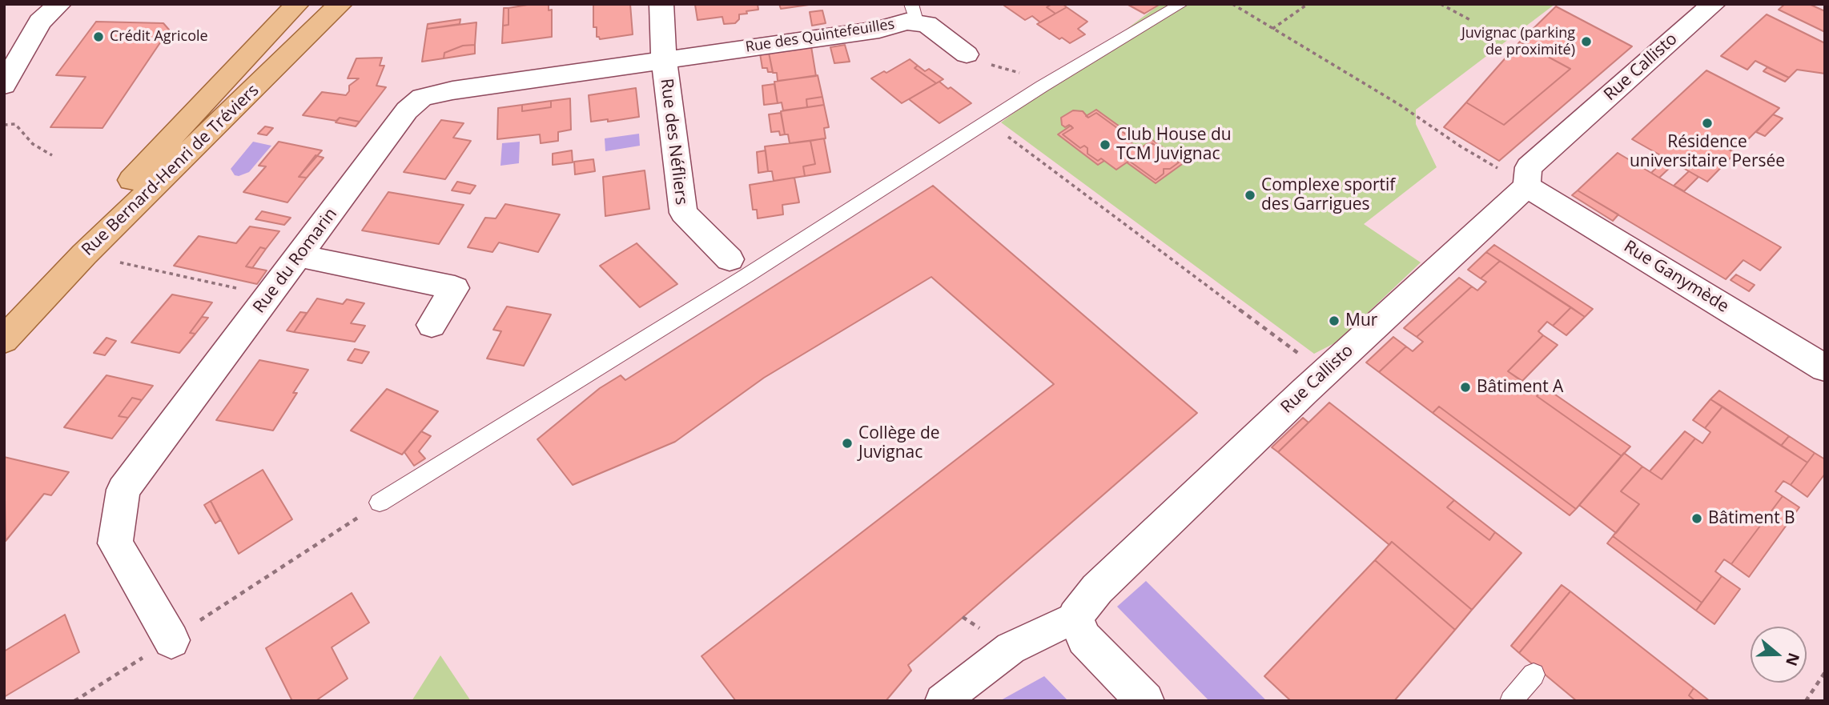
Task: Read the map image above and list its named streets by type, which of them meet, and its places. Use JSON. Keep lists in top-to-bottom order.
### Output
{
  "streets": {
    "main road": ["Rue Bernard-Henri de Tréviers"],
    "street": [
      "Rue des Quintefeuilles",
      "Rue Callisto",
      "Rue des Néfliers",
      "Rue du Romarin",
      "Rue Ganymède"
    ]
  },
  "crossings": [
    ["Rue des Quintefeuilles", "Rue des Néfliers"],
    ["Rue des Quintefeuilles", "Rue du Romarin"],
    ["Rue Callisto", "Rue Ganymède"],
    ["Rue des Néfliers", "Rue du Romarin"]
  ],
  "places": [
    "Crédit Agricole",
    "Juvignac (parking de proximité)",
    "Résidence universitaire Persée",
    "Club House du TCM Juvignac",
    "Complexe sportif des Garrigues",
    "Mur",
    "Bâtiment A",
    "Collège de Juvignac",
    "Bâtiment B"
  ],
  "north": "right"
}
